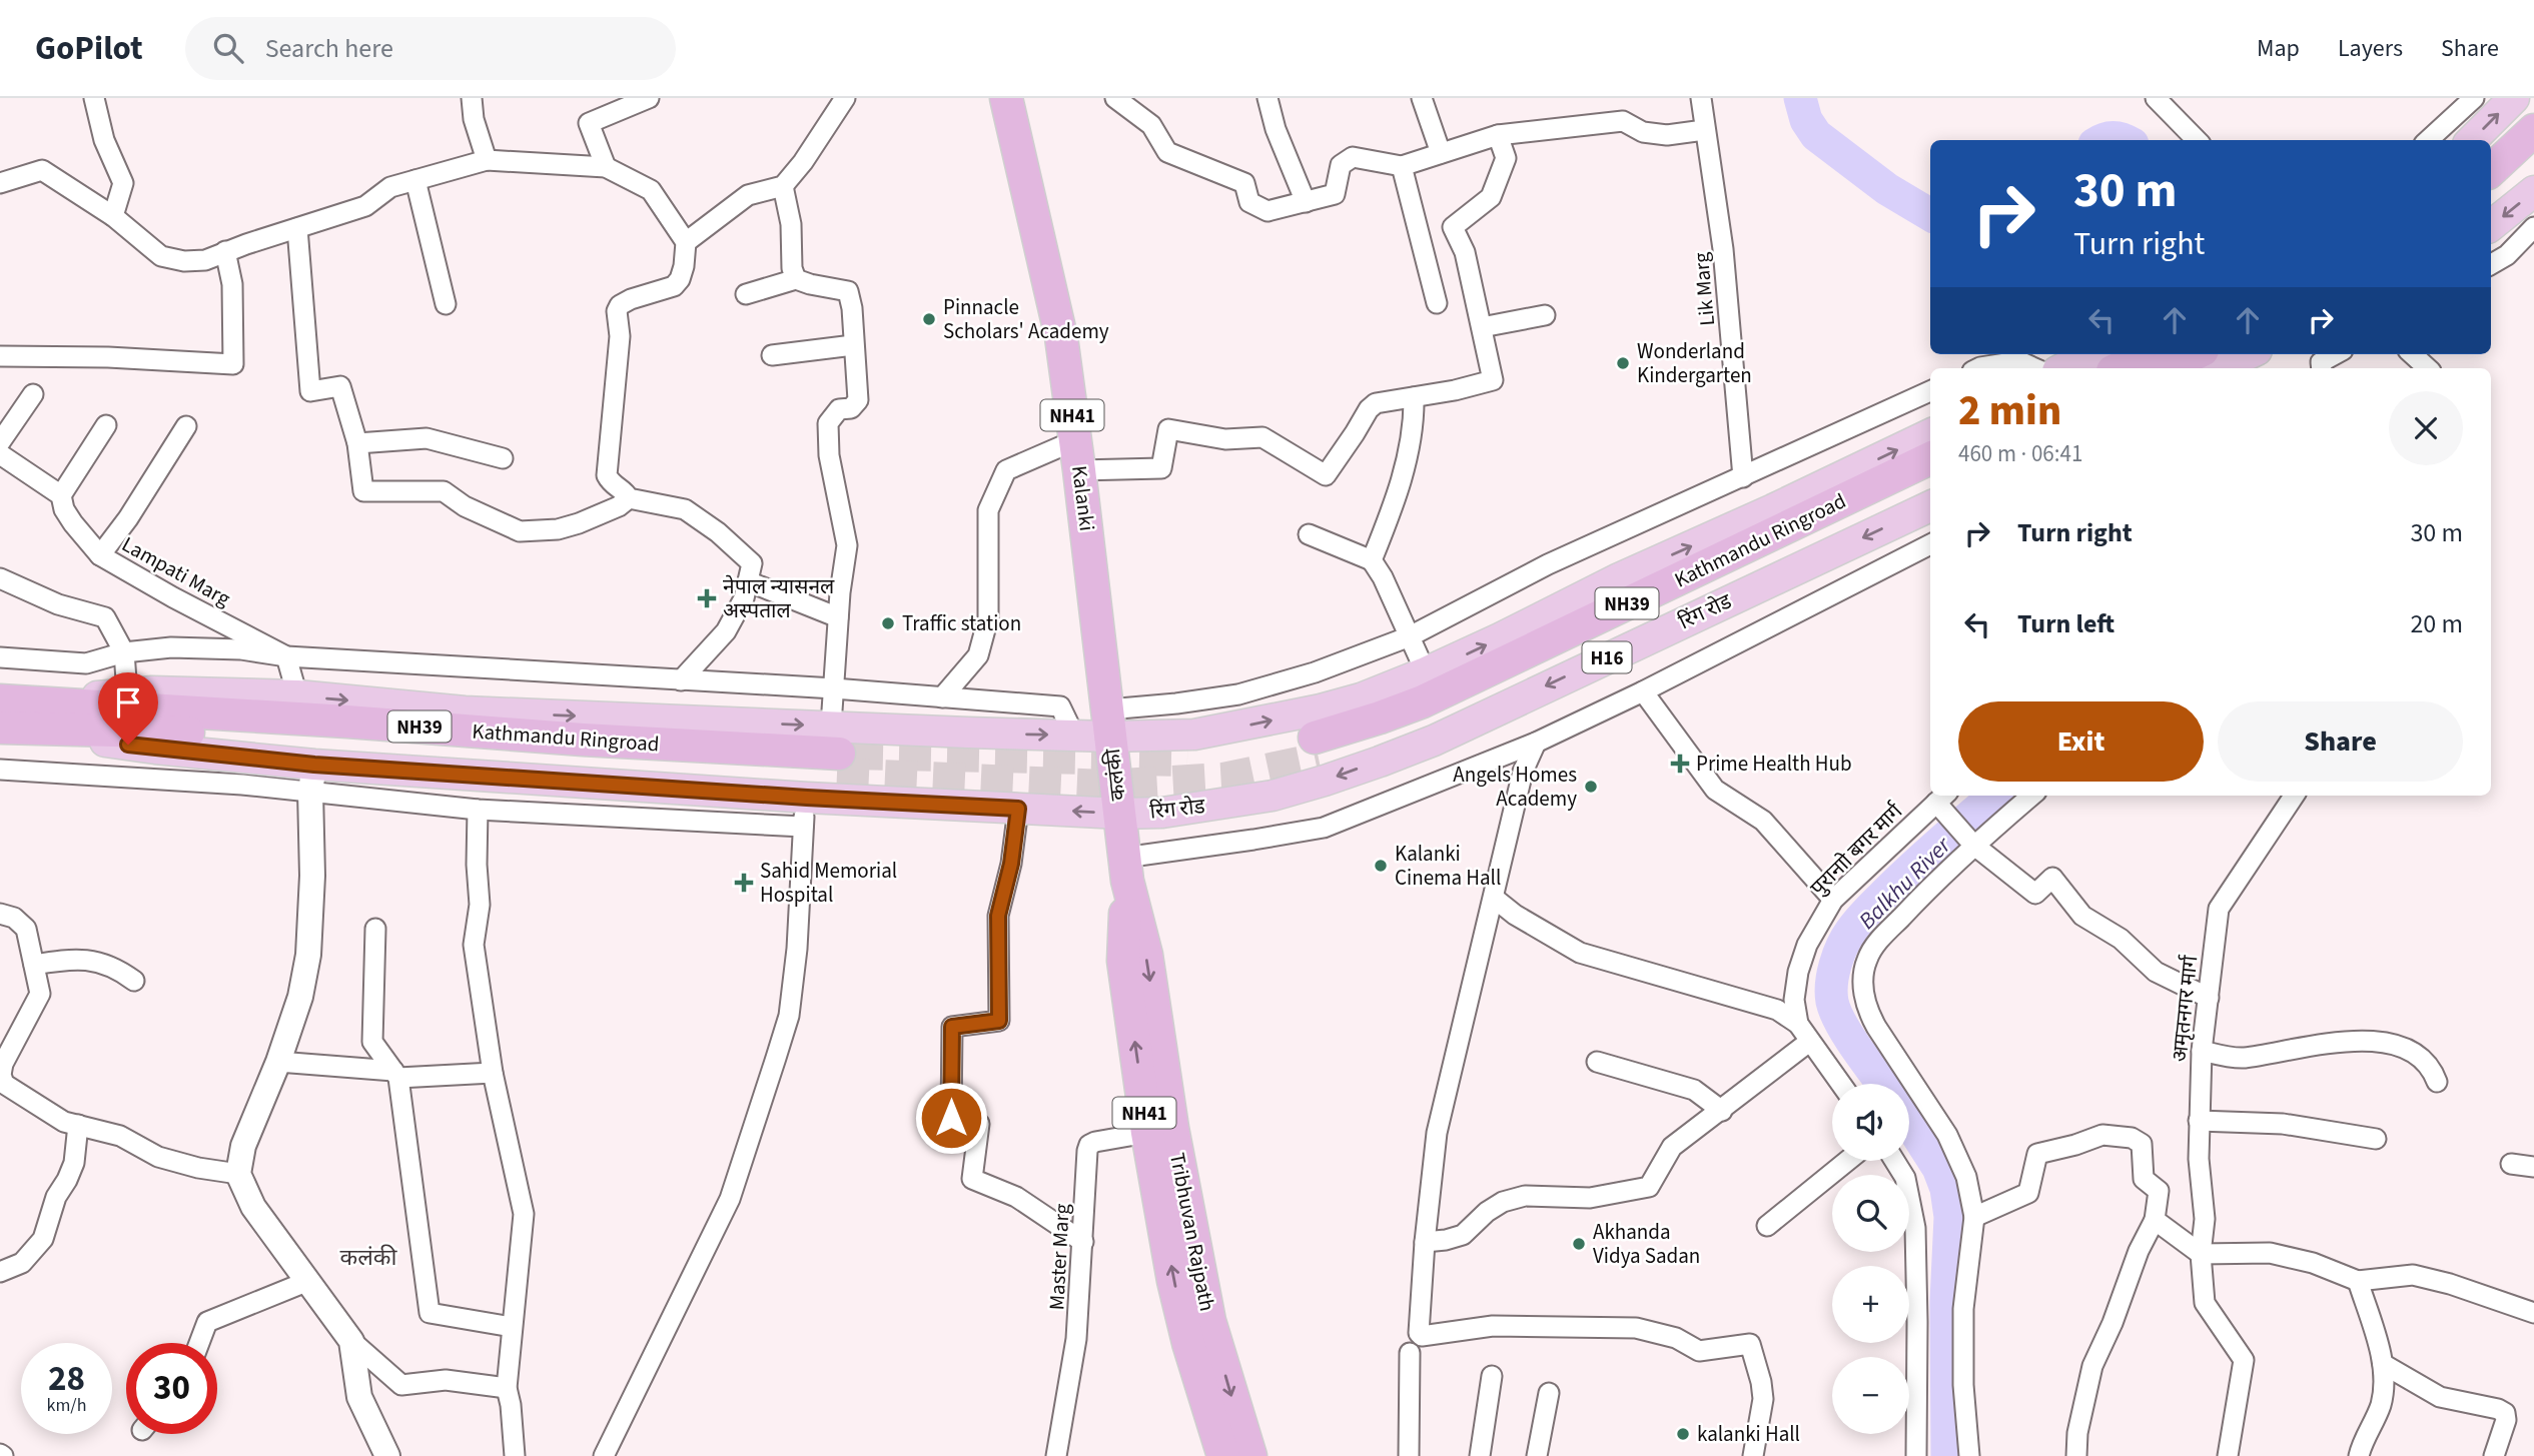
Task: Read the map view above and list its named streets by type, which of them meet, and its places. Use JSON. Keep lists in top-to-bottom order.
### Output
{
  "streets": {
    "highway": [
      "NH41",
      "Kalanki",
      "Kathmandu Ringroad",
      "NH39",
      "कलंकी",
      "Tribhuvan Rajpath"
    ],
    "main road": ["रिंग रोड", "H16"],
    "street": [
      "Lik Marg",
      "Lampati Marg",
      "पुरानाो बगर मार्ग",
      "अमृतनगर मार्ग",
      "Master Marg"
    ]
  },
  "crossings": [
    ["Kalanki", "कलंकी"],
    ["Kathmandu Ringroad", "रिंग रोड"],
    ["रिंग रोड", "कलंकी"],
    ["रिंग रोड", "Tribhuvan Rajpath"],
    ["कलंकी", "Tribhuvan Rajpath"],
    ["Tribhuvan Rajpath", "Master Marg"]
  ],
  "districts": ["कलंकी"],
  "water": ["Balkhu River"],
  "places": {
    "other": [
      "Pinnacle Scholars' Academy",
      "Wonderland Kindergarten",
      "Traffic station",
      "Angels Homes Academy",
      "Kalanki Cinema Hall",
      "Akhanda Vidya Sadan",
      "kalanki Hall"
    ],
    "health": ["नेपाल न्यासनल अस्पताल", "Prime Health Hub", "Sahid Memorial Hospital"]
  },
  "page": {
    "header": "GoPilot",
    "search": "Search here",
    "nav": ["Map", "Layers", "Share"],
    "turn": ["30 m", "Turn right"],
    "heading": ["2 min", "460 m · 06:41"],
    "list": [
      {
        "name": "Turn right",
        "value": "30 m"
      },
      {
        "name": "Turn left",
        "value": "20 m"
      }
    ],
    "buttons": ["Exit", "Share"],
    "map_buttons": ["+", "−"],
    "speed": "28 km/h",
    "limit": "30"
  }
}
